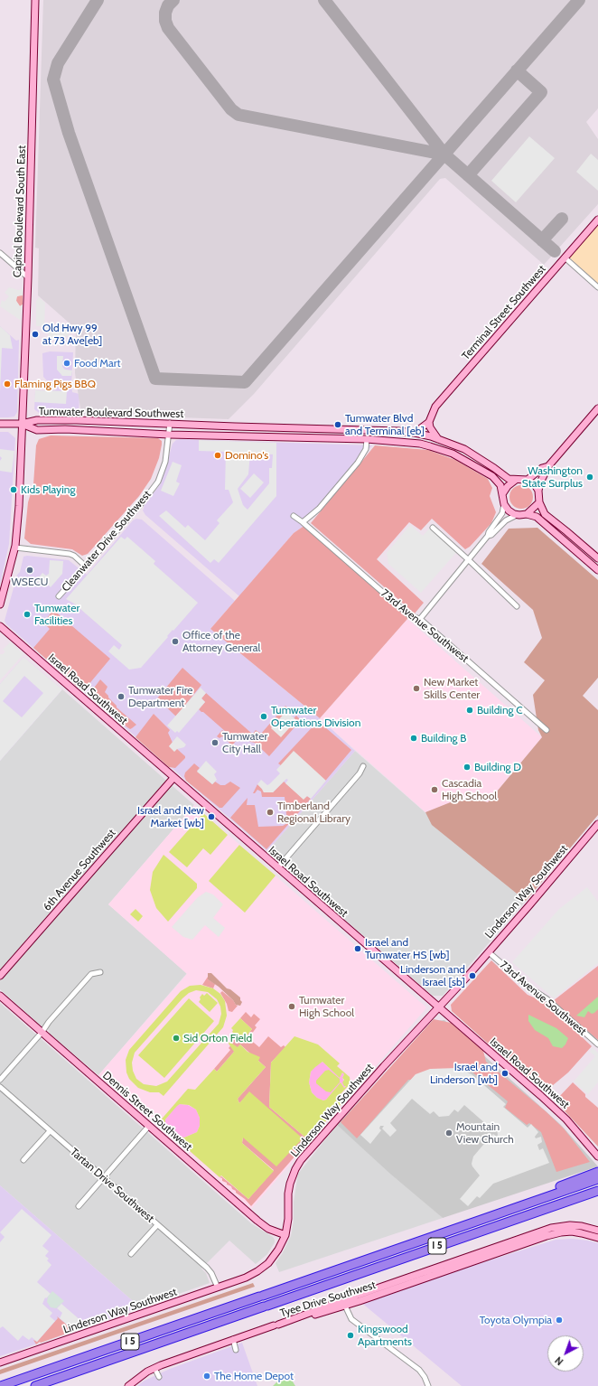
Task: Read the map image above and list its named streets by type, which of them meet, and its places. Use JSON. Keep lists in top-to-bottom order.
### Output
{
  "streets": {
    "highway": ["I 5"],
    "street": [
      "Capitol Boulevard South East",
      "Terminal Street Southwest",
      "Tumwater Boulevard Southwest",
      "Cleanwater Drive Southwest",
      "73rd Avenue Southwest",
      "Israel Road Southwest",
      "6th Avenue Southwest",
      "Linderson Way Southwest",
      "Dennis Street Southwest",
      "Tartan Drive Southwest",
      "Tyee Drive Southwest"
    ]
  },
  "crossings": [
    ["Capitol Boulevard South East", "Tumwater Boulevard Southwest"],
    ["Terminal Street Southwest", "Tumwater Boulevard Southwest"],
    ["Tumwater Boulevard Southwest", "Cleanwater Drive Southwest"],
    ["73rd Avenue Southwest", "Linderson Way Southwest"],
    ["Israel Road Southwest", "6th Avenue Southwest"],
    ["Israel Road Southwest", "Linderson Way Southwest"],
    ["Linderson Way Southwest", "Dennis Street Southwest"],
    ["Linderson Way Southwest", "Tartan Drive Southwest"]
  ],
  "places": [
    "Old Hwy 99 at 73 Ave[eb]",
    "Food Mart",
    "Flaming Pigs BBQ",
    "Tumwater Blvd and Terminal [eb]",
    "Domino's",
    "Washington State Surplus",
    "Kids Playing",
    "WSECU",
    "Tumwater Facilities",
    "Office of the Attorney General",
    "New Market Skills Center",
    "Tumwater Fire Department",
    "Building C",
    "Tumwater Operations Division",
    "Building B",
    "Tumwater City Hall",
    "Building D",
    "Cascadia High School",
    "Timberland Regional Library",
    "Israel and New Market [wb]",
    "Israel and Tumwater HS [wb]",
    "Linderson and Israel [sb]",
    "Tumwater High School",
    "Sid Orton Field",
    "Israel and Linderson [wb]",
    "Mountain View Church",
    "Toyota Olympia",
    "Kingswood Apartments",
    "The Home Depot"
  ],
  "north": "bottom left"
}
